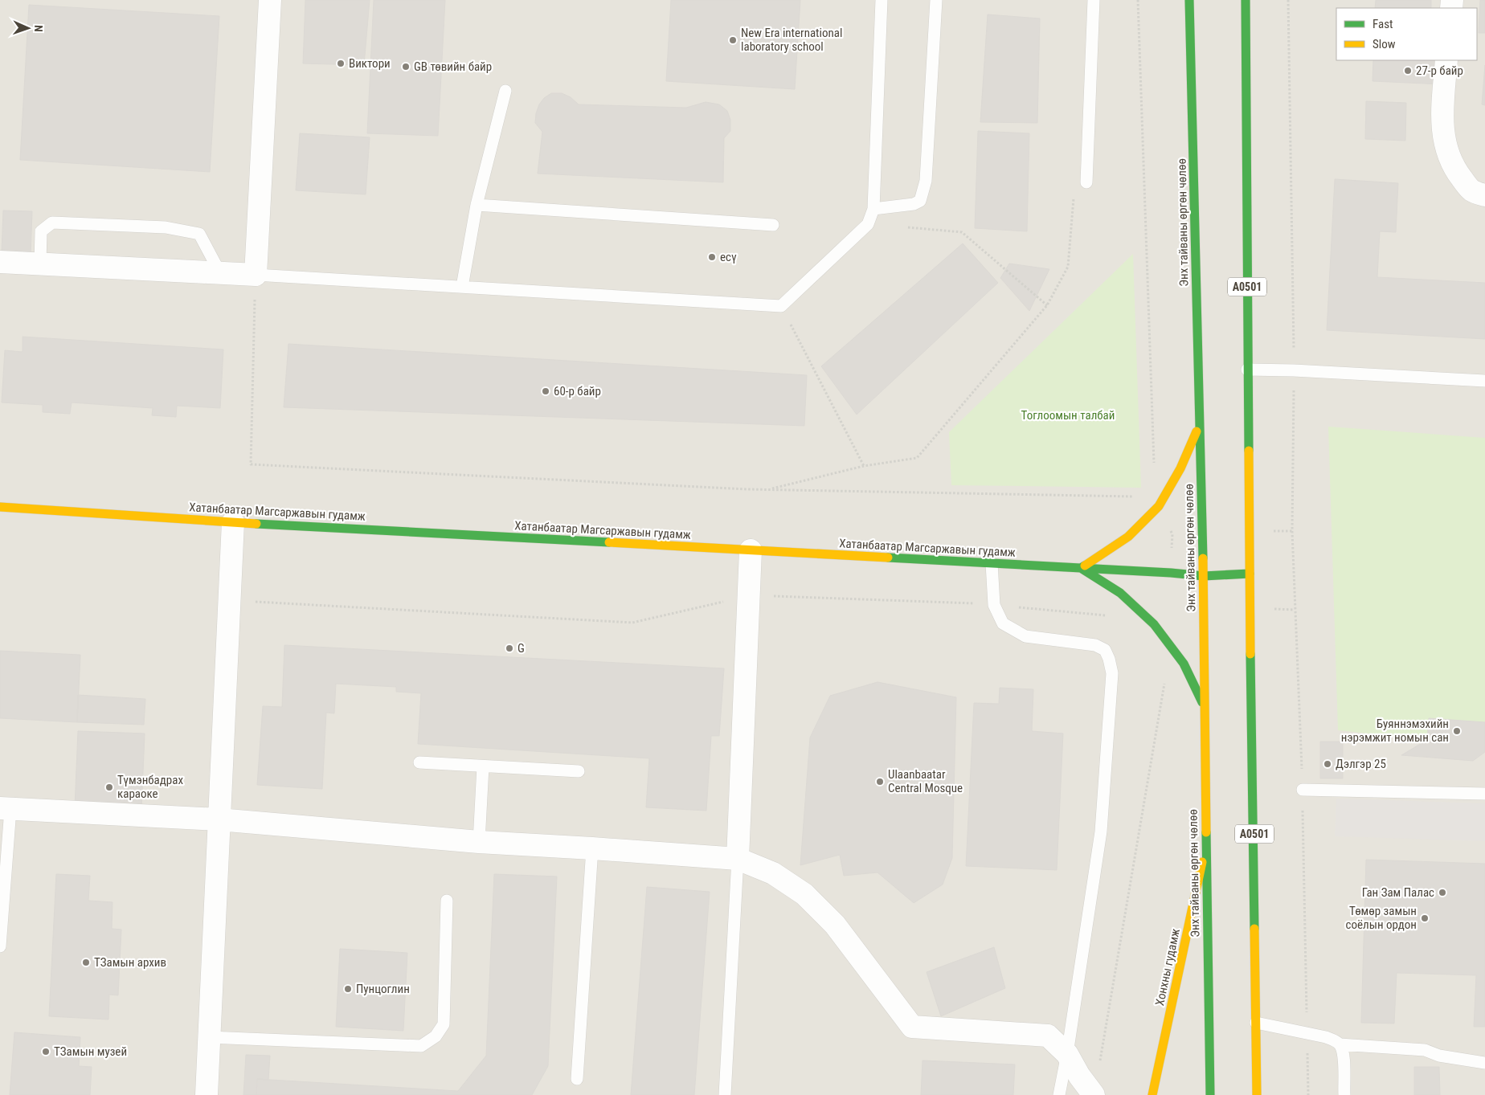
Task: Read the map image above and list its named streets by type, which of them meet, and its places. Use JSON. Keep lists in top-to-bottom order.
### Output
{
  "streets": {
    "main road": [
      "Энх тайваны өргөн чөлөө",
      "A0501",
      "Хатанбаатар Магсаржавын гудамж",
      "Хонхны гудамж"
    ]
  },
  "crossings": [
    ["Энх тайваны өргөн чөлөө", "Хатанбаатар Магсаржавын гудамж"],
    ["Энх тайваны өргөн чөлөө", "Хонхны гудамж"],
    ["A0501", "Хатанбаатар Магсаржавын гудамж"]
  ],
  "parks": ["Тоглоомын талбай"],
  "places": [
    "New Era international laboratory school",
    "Виктори",
    "GB төвийн байр",
    "27-р байр",
    "есү",
    "60-р байр",
    "G",
    "Буяннэмэхийн нэрэмжит номын сан",
    "Дэлгэр 25",
    "Ulaanbaatar Central Mosque",
    "Түмэнбадрах караоке",
    "Ган Зам Палас",
    "Төмөр замын соёлын ордон",
    "ТЗамын архив",
    "Пунцоглин",
    "ТЗамын музей"
  ],
  "legend": ["Fast", "Slow"],
  "north": "right"
}
